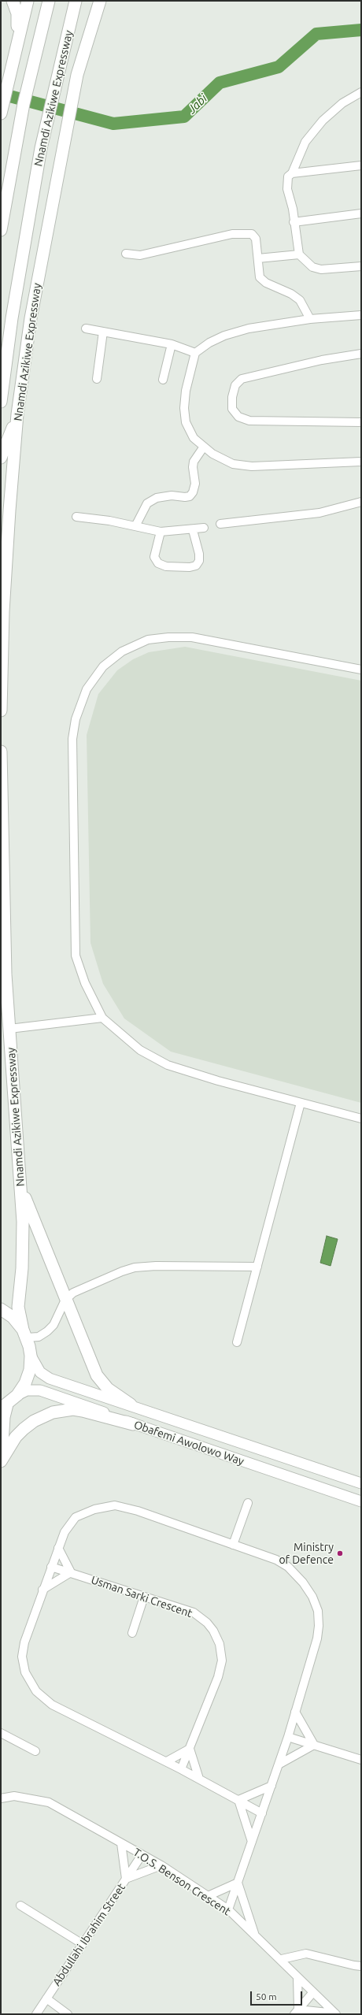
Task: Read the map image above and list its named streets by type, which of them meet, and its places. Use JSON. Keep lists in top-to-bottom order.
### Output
{
  "streets": {
    "highway": ["Nnamdi Azikiwe Expressway"],
    "main road": ["Obafemi Awolowo Way"],
    "street": ["Usman Sarki Crescent", "T.O.S. Benson Crescent", "Abdullahi Ibrahim Street"]
  },
  "crossings": [
    ["Nnamdi Azikiwe Expressway", "Obafemi Awolowo Way"],
    ["T.O.S. Benson Crescent", "Abdullahi Ibrahim Street"]
  ],
  "water": ["Jabi"],
  "places": ["Ministry of Defence"],
  "scale_bar": "50 m"
}
